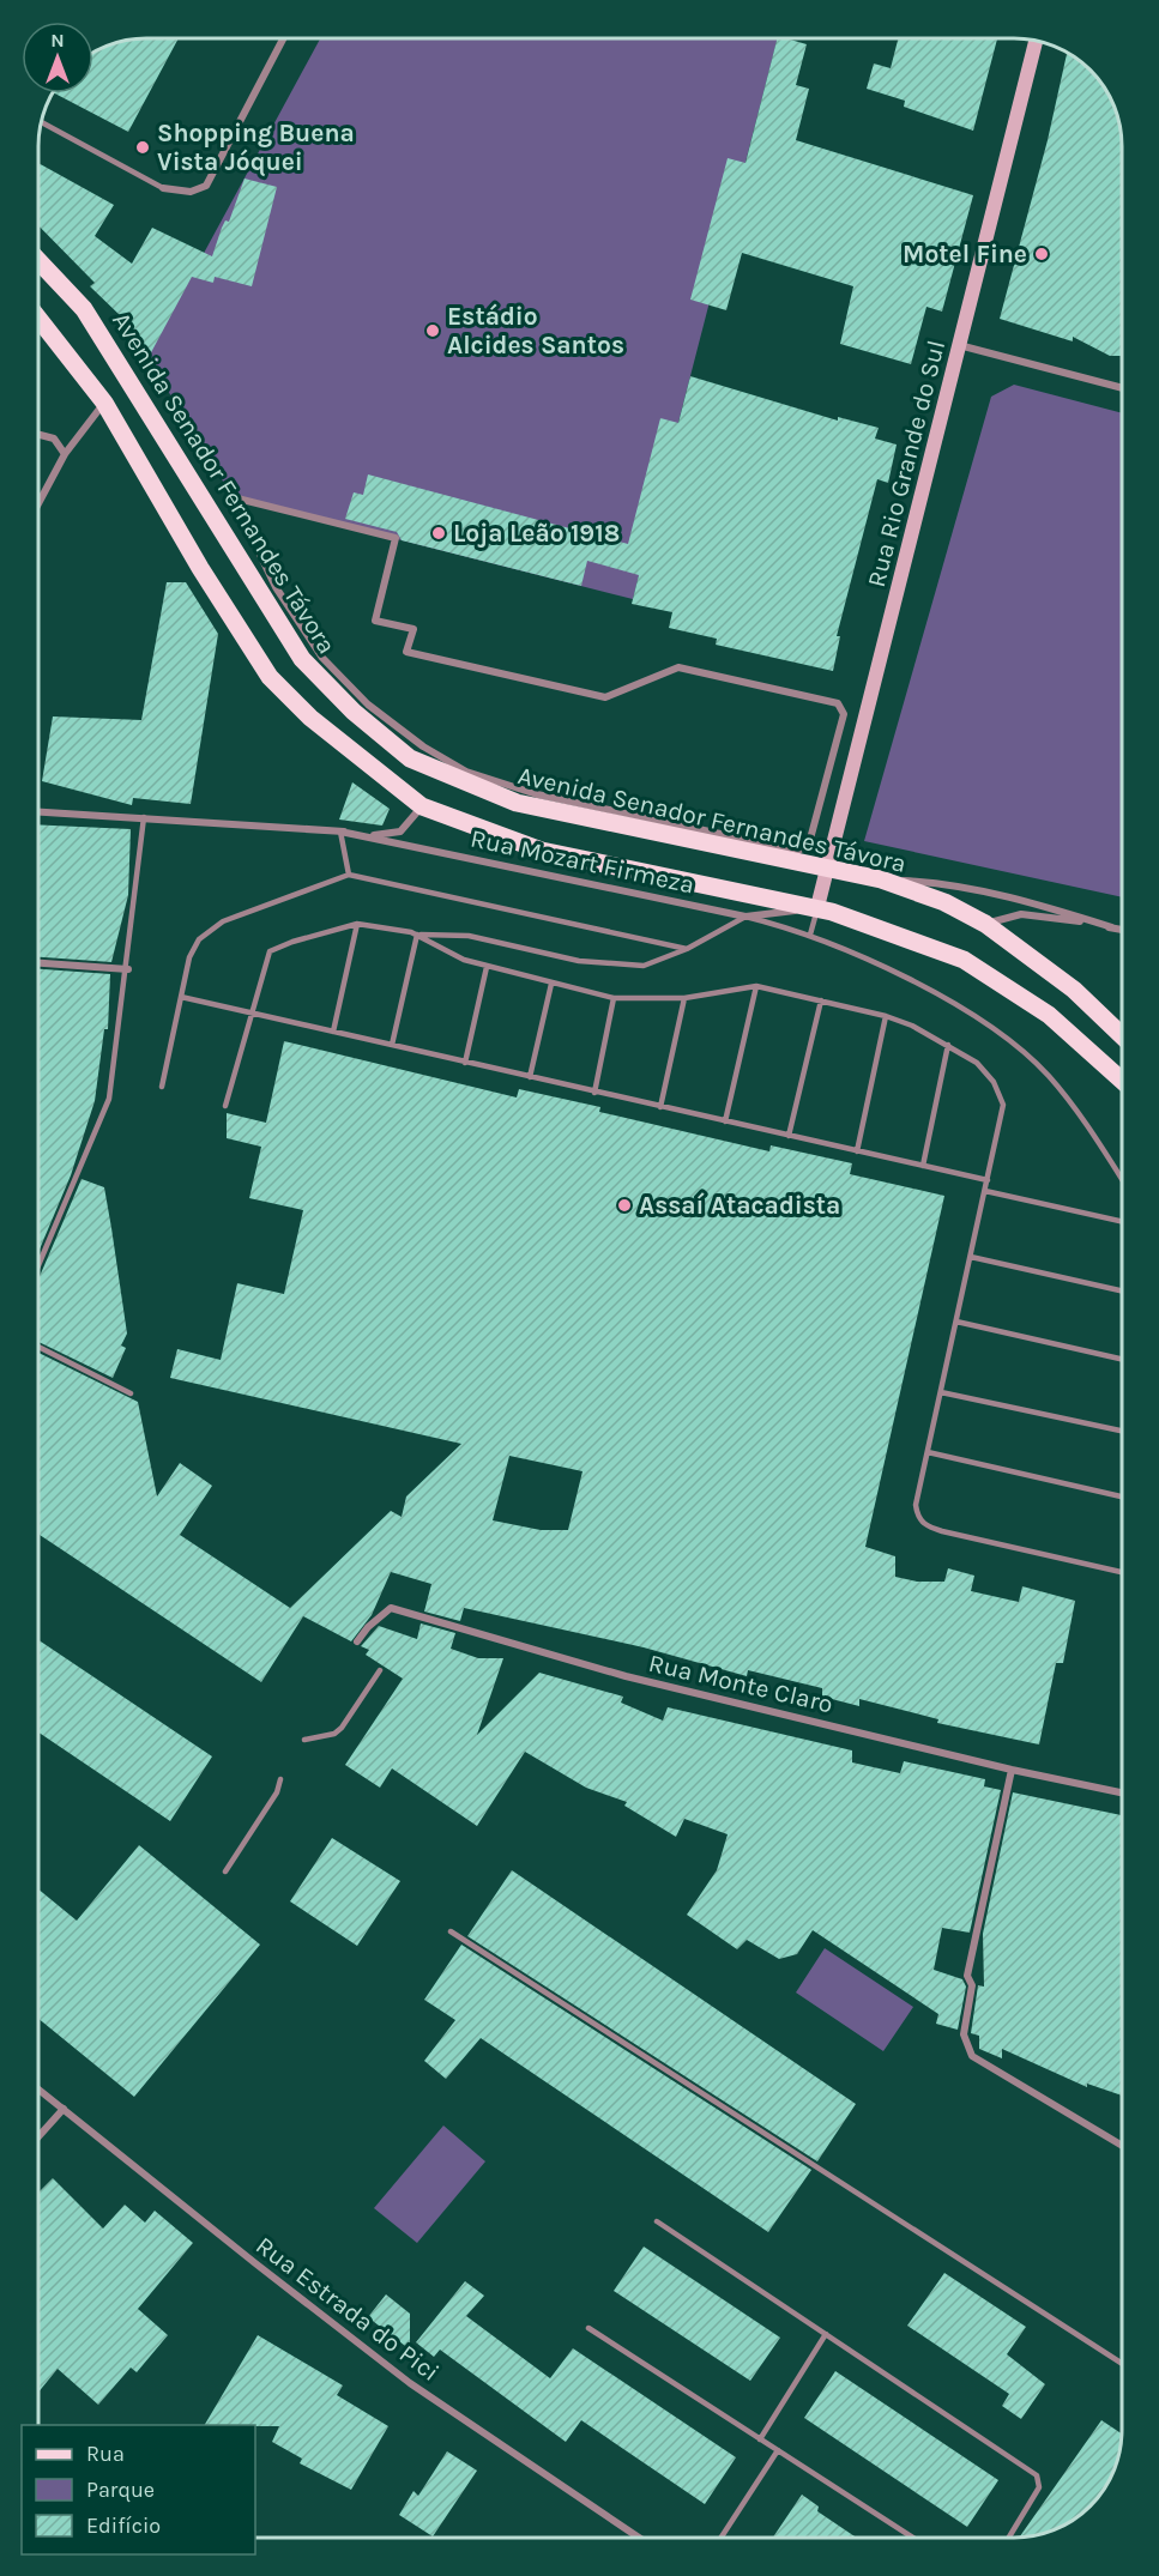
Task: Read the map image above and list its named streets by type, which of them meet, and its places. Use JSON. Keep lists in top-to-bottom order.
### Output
{
  "streets": {
    "main road": ["Avenida Senador Fernandes Távora"],
    "street": [
      "Rua Rio Grande do Sul",
      "Rua Mozart Firmeza",
      "Rua Monte Claro",
      "Rua Estrada do Pici"
    ]
  },
  "crossings": [
    ["Rua Rio Grande do Sul", "Avenida Senador Fernandes Távora"],
    ["Rua Rio Grande do Sul", "Rua Mozart Firmeza"]
  ],
  "places": [
    "Shopping Buena Vista Jóquei",
    "Motel Fine",
    "Estádio Alcides Santos",
    "Loja Leão 1918",
    "Assaí Atacadista"
  ],
  "legend": ["Rua", "Parque", "Edifício"],
  "north": "top"
}
